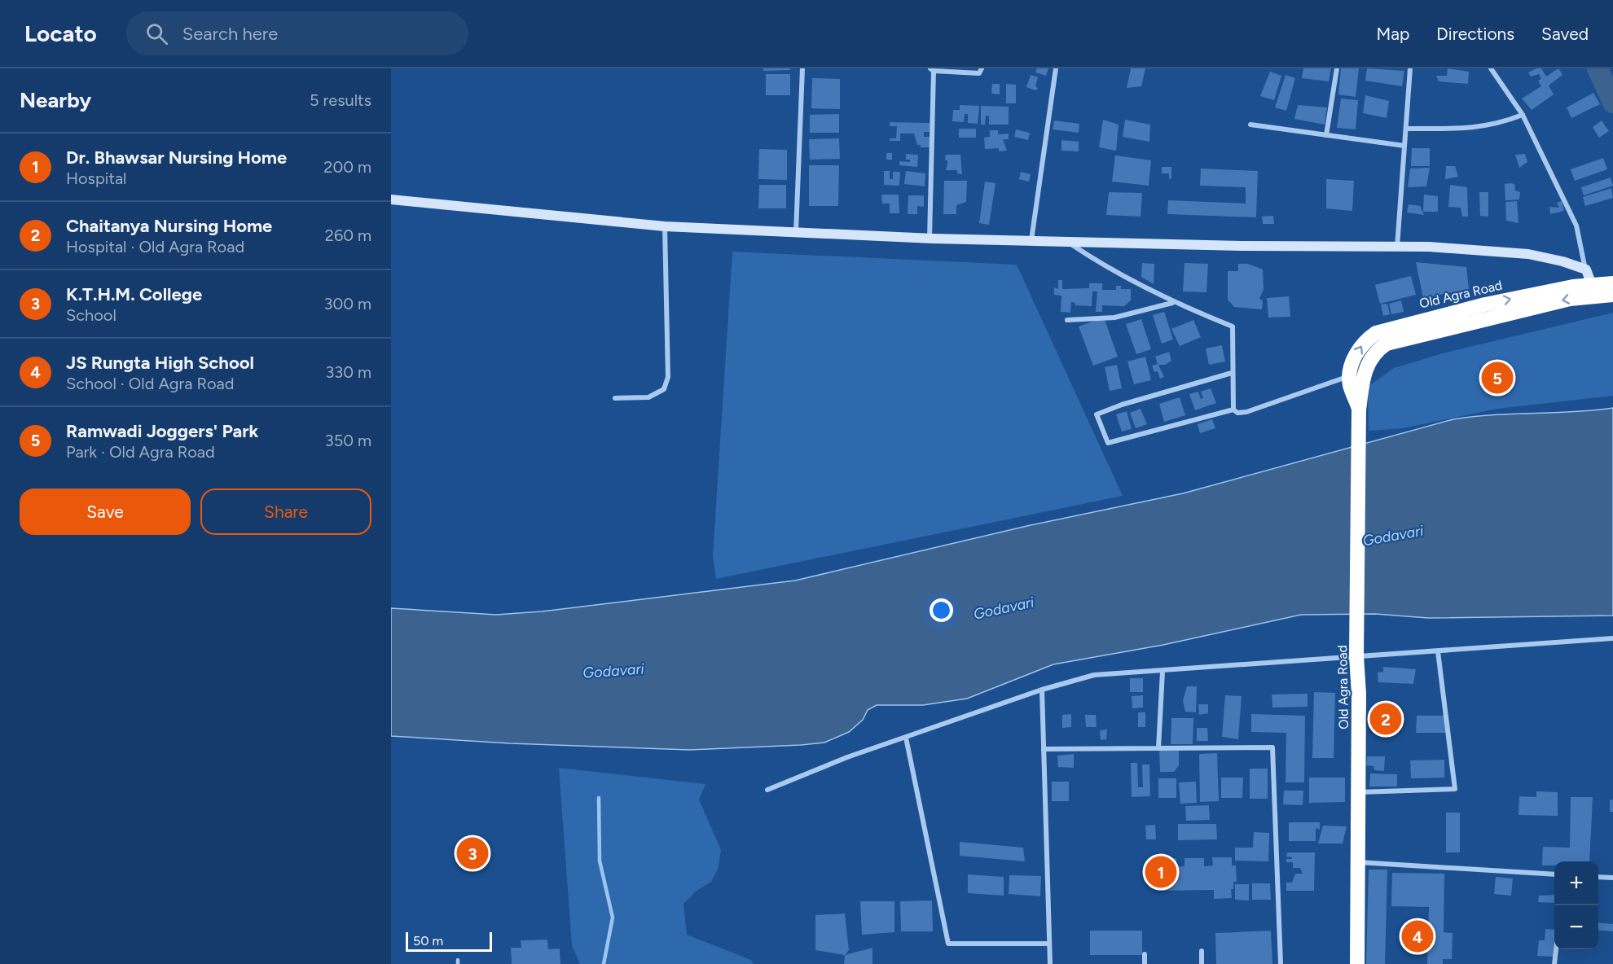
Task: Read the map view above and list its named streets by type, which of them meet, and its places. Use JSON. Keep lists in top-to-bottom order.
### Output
{
  "streets": {
    "highway": ["Old Agra Road"]
  },
  "water": ["Godavari"],
  "scale_bar": "50 m",
  "page": {
    "header": "Locato",
    "search": "Search here",
    "nav": ["Map", "Directions", "Saved"],
    "heading": ["Nearby", "5 results"],
    "list": [
      {
        "mark": "1",
        "name": "Dr. Bhawsar Nursing Home",
        "note": "Hospital",
        "value": "200 m"
      },
      {
        "mark": "2",
        "name": "Chaitanya Nursing Home",
        "note": "Hospital · Old Agra Road",
        "value": "260 m"
      },
      {
        "mark": "3",
        "name": "K.T.H.M. College",
        "note": "School",
        "value": "300 m"
      },
      {
        "mark": "4",
        "name": "JS Rungta High School",
        "note": "School · Old Agra Road",
        "value": "330 m"
      },
      {
        "mark": "5",
        "name": "Ramwadi Joggers' Park",
        "note": "Park · Old Agra Road",
        "value": "350 m"
      }
    ],
    "pins": [
      "5",
      "2",
      "3",
      "1",
      "4"
    ],
    "buttons": ["Save", "Share"],
    "map_buttons": ["+", "−"],
    "scale": "50 m"
  }
}
